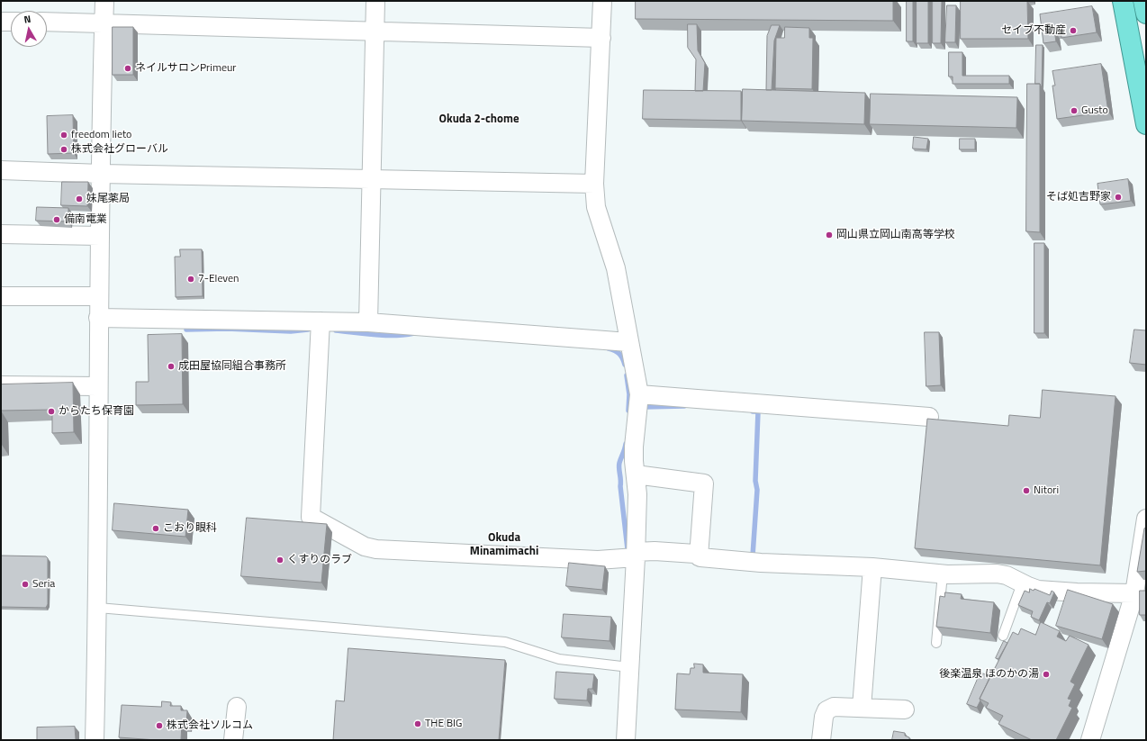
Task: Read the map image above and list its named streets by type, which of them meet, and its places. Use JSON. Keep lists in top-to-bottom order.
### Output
{
  "districts": ["Okuda 2-chome", "Okuda Minamimachi"],
  "places": [
    "セイブ不動産",
    "ネイルサロンPrimeur",
    "Gusto",
    "freedom lieto",
    "株式会社グローバル",
    "そば処吉野家",
    "妹尾薬局",
    "備南電業",
    "岡山県立岡山南高等学校",
    "7-Eleven",
    "成田屋協同組合事務所",
    "からたち保育園",
    "Nitori",
    "こおり眼科",
    "くすりのラブ",
    "Seria",
    "後楽温泉 ほのかの湯",
    "THE BIG",
    "株式会社ソルコム"
  ],
  "north": "top"
}
